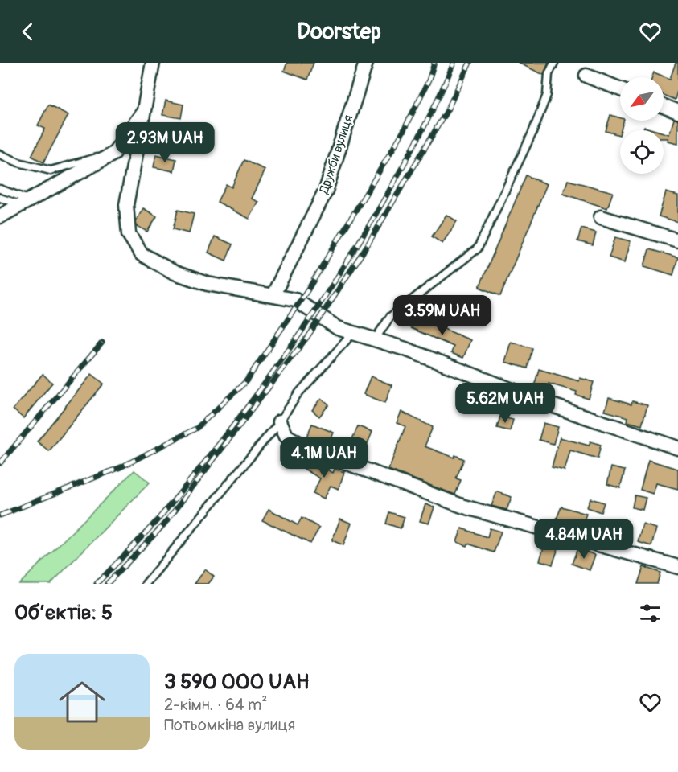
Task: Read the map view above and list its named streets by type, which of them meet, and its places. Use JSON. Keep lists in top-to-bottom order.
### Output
{
  "streets": {
    "street": ["Дружби вулиця"]
  },
  "north": "bottom left",
  "page": {
    "header": "Doorstep",
    "price": [
      "2.93M UAH",
      "3.59M UAH",
      "5.62M UAH",
      "4.1M UAH",
      "4.84M UAH"
    ],
    "heading": "Об’єктів: 5",
    "list": [
      {
        "name": "3 590 000 UAH",
        "note": "2-кімн. · 64 m² · Потьомкіна вулиця"
      }
    ]
  }
}
